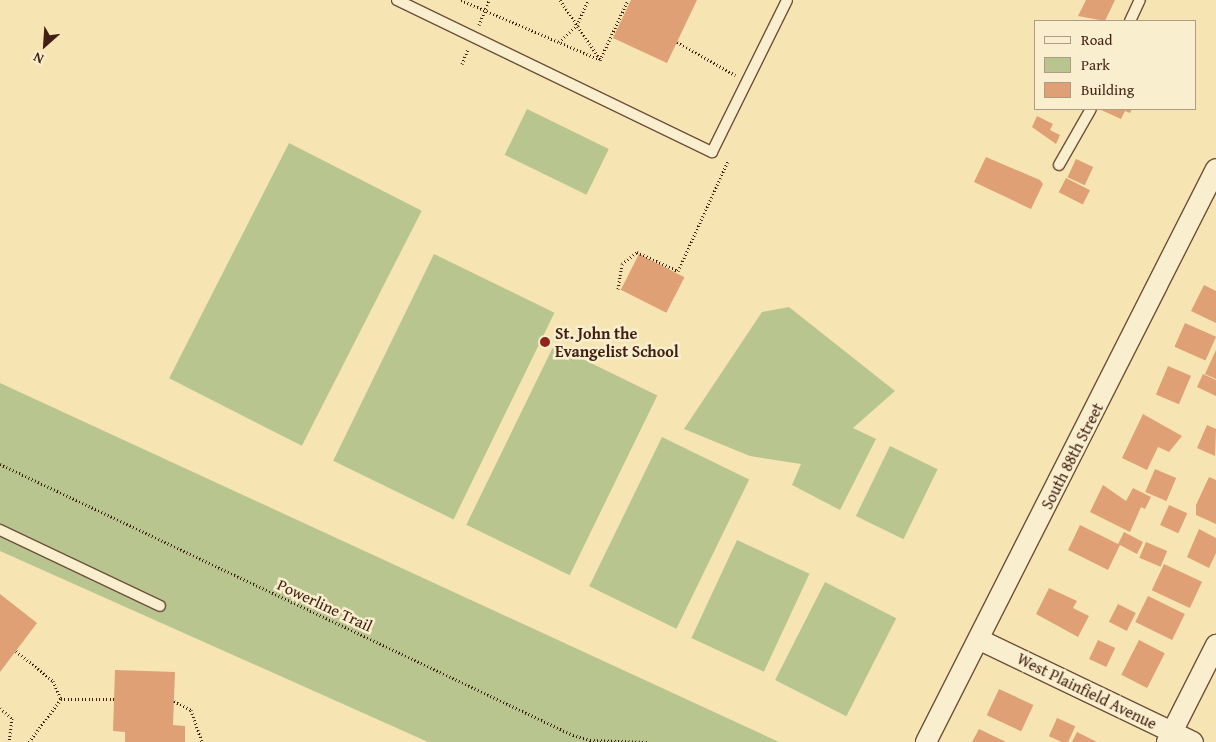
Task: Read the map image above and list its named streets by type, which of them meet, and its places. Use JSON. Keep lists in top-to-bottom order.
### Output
{
  "streets": {
    "street": ["South 88th Street", "West Plainfield Avenue"],
    "path": ["Powerline Trail"]
  },
  "crossings": [
    ["South 88th Street", "West Plainfield Avenue"]
  ],
  "places": ["St. John the Evangelist School"],
  "legend": ["Road", "Park", "Building"],
  "north": "bottom left"
}
